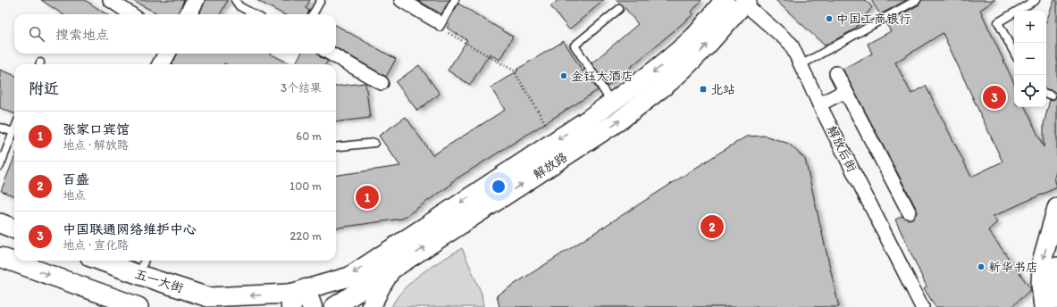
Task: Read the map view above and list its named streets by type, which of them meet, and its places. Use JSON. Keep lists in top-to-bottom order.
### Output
{
  "streets": {
    "main road": ["解放路", "五一大街"],
    "street": ["解放后街"]
  },
  "crossings": [
    ["解放后街", "解放路"],
    ["解放路", "五一大街"]
  ],
  "places": {
    "other": ["中国工商银行", "金钰大酒店", "新华书店"],
    "transit": ["北站"]
  },
  "page": {
    "map_buttons": ["+", "−"],
    "search": "搜索地点",
    "heading": ["附近", "3个结果"],
    "pins": ["3", "1", "2"],
    "list": [
      {
        "mark": "1",
        "name": "张家口宾馆",
        "note": "地点 · 解放路",
        "value": "60 m"
      },
      {
        "mark": "2",
        "name": "百盛",
        "note": "地点",
        "value": "100 m"
      },
      {
        "mark": "3",
        "name": "中国联通网络维护中心",
        "note": "地点 · 宣化路",
        "value": "220 m"
      }
    ]
  }
}
